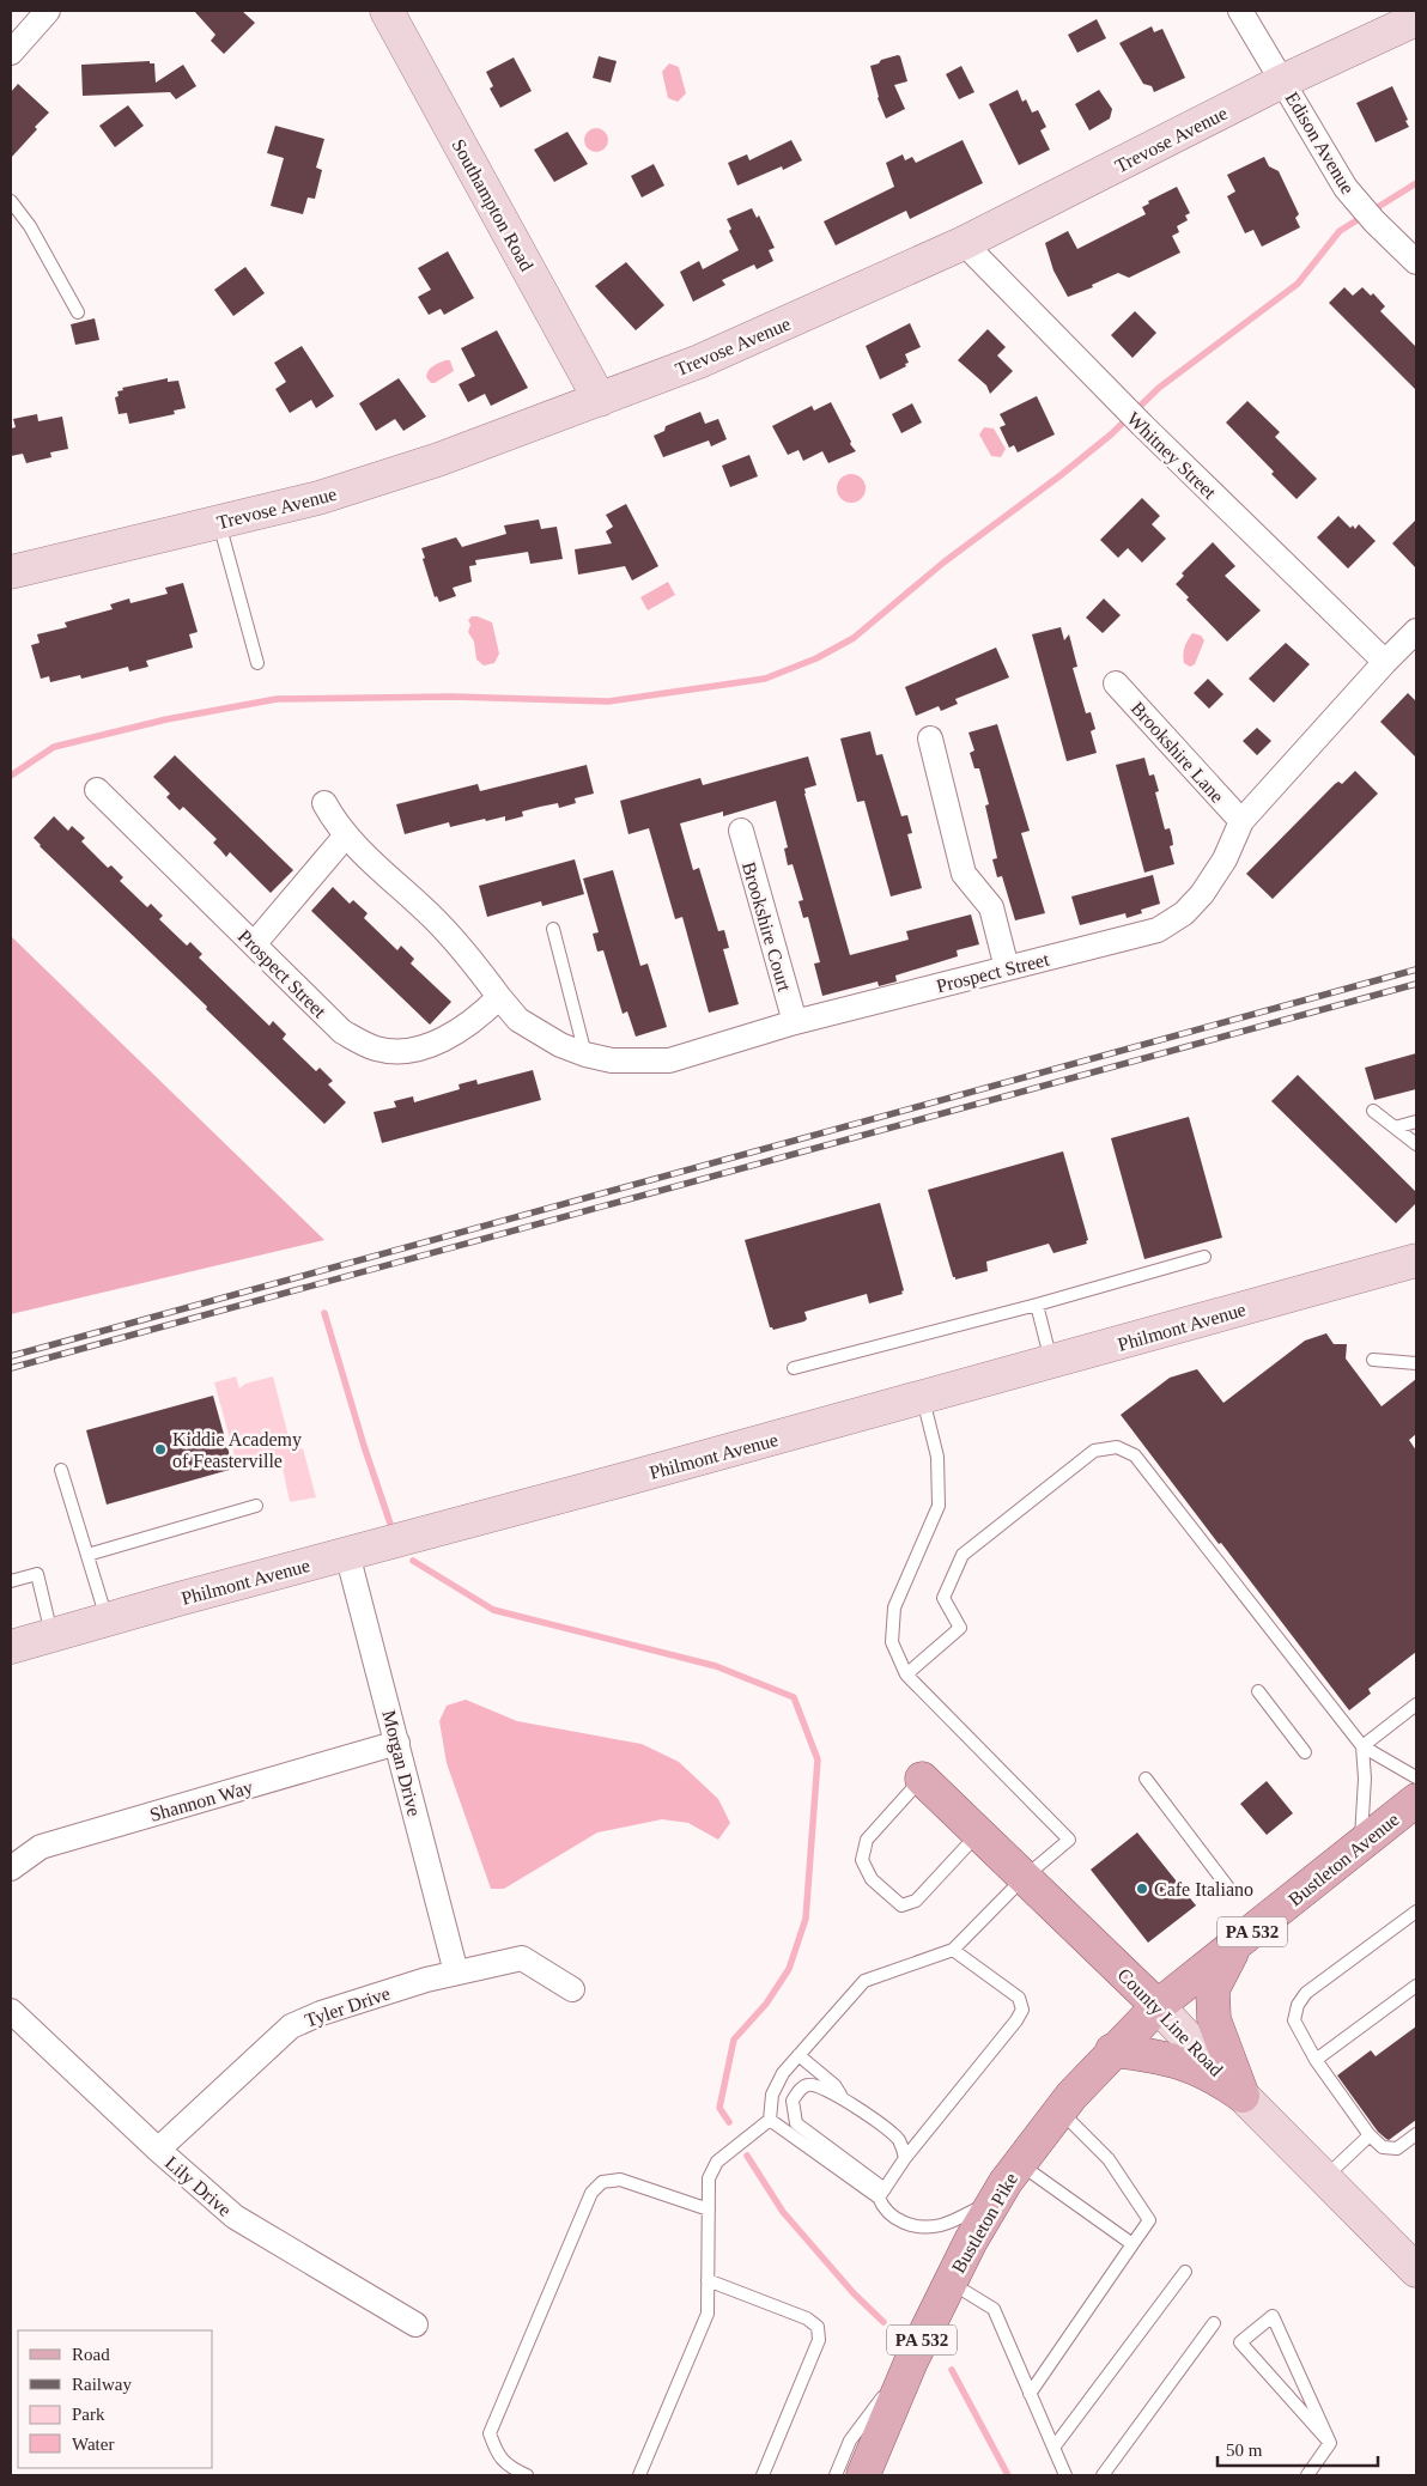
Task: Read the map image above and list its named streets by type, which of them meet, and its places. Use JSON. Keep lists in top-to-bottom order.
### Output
{
  "streets": {
    "main road": [
      "Bustleton Avenue",
      "PA 532",
      "County Line Road",
      "Bustleton Pike"
    ],
    "street": [
      "Trevose Avenue",
      "Edison Avenue",
      "Southampton Road",
      "Whitney Street",
      "Brookshire Lane",
      "Brookshire Court",
      "Prospect Street",
      "Philmont Avenue",
      "Morgan Drive",
      "Shannon Way",
      "Tyler Drive",
      "Lily Drive"
    ]
  },
  "crossings": [
    ["Trevose Avenue", "Edison Avenue"],
    ["Trevose Avenue", "Southampton Road"],
    ["Trevose Avenue", "Whitney Street"],
    ["Whitney Street", "Prospect Street"],
    ["Brookshire Lane", "Prospect Street"],
    ["Brookshire Court", "Prospect Street"],
    ["Philmont Avenue", "Morgan Drive"],
    ["Morgan Drive", "Shannon Way"],
    ["Morgan Drive", "Tyler Drive"],
    ["Bustleton Avenue", "County Line Road"],
    ["Bustleton Avenue", "Bustleton Pike"],
    ["Tyler Drive", "Lily Drive"],
    ["County Line Road", "Bustleton Pike"]
  ],
  "places": ["Kiddie Academy of Feasterville", "Cafe Italiano"],
  "legend": [
    "Road",
    "Railway",
    "Park",
    "Water"
  ],
  "scale_bar": "50 m"
}
